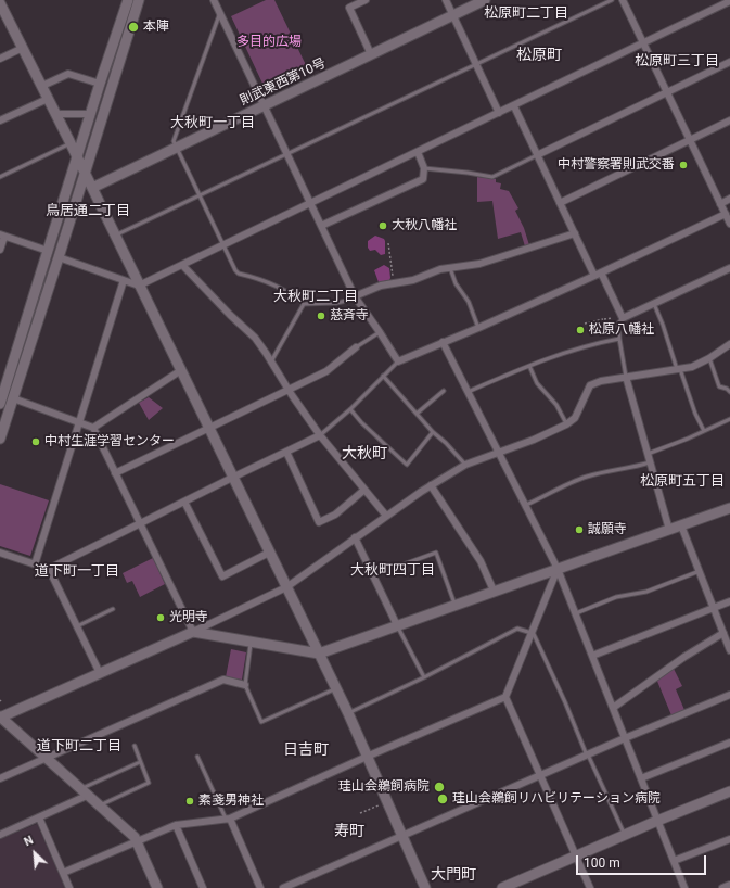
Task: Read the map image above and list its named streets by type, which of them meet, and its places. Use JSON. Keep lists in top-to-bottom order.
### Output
{
  "streets": {
    "street": ["則武東西第10号"]
  },
  "districts": [
    "松原町二丁目",
    "松原町",
    "松原町三丁目",
    "大秋町一丁目",
    "鳥居通二丁目",
    "大秋町二丁目",
    "大秋町",
    "松原町五丁目",
    "大秋町四丁目",
    "道下町一丁目",
    "道下町二丁目",
    "日吉町",
    "寿町",
    "大門町"
  ],
  "parks": ["多目的広場"],
  "places": [
    "本陣",
    "中村警察署則武交番",
    "大秋八幡社",
    "慈斉寺",
    "松原八幡社",
    "中村生涯学習センター",
    "誠願寺",
    "光明寺",
    "珪山会鵜飼病院",
    "珪山会鵜飼リハビリテーション病院",
    "素戔男神社"
  ],
  "scale_bar": "100 m",
  "north": "top left"
}
